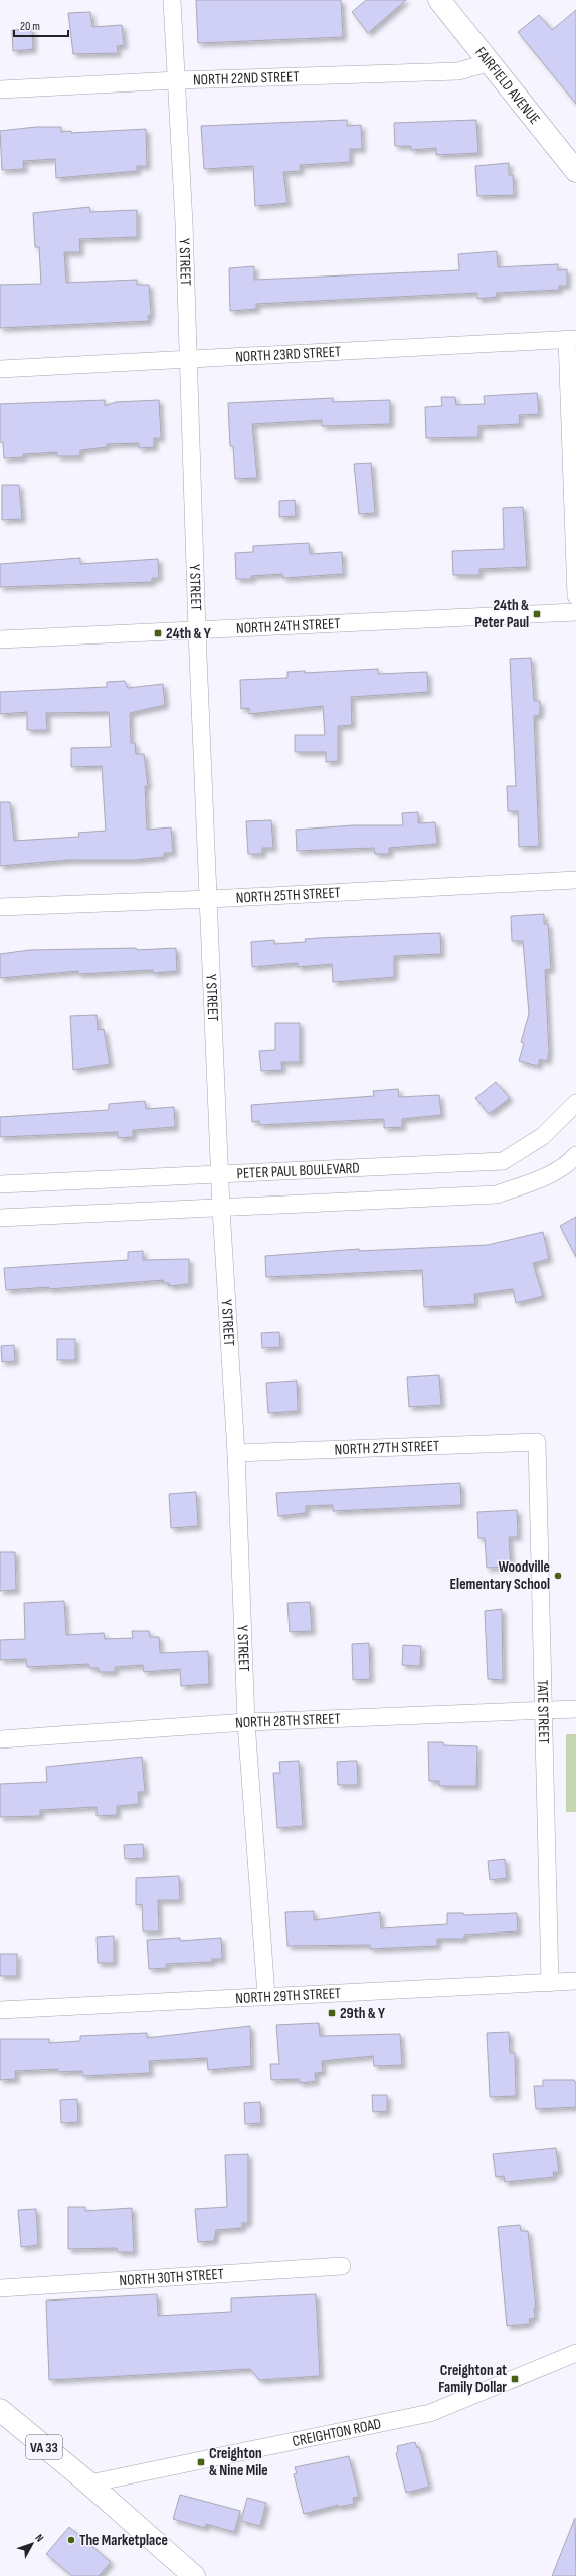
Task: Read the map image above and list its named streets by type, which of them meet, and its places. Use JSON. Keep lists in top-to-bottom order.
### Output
{
  "streets": {
    "main road": ["FAIRFIELD AVENUE", "VA 33"],
    "street": [
      "NORTH 22ND STREET",
      "Y STREET",
      "NORTH 23RD STREET",
      "NORTH 24TH STREET",
      "NORTH 25TH STREET",
      "PETER PAUL BOULEVARD",
      "NORTH 27TH STREET",
      "TATE STREET",
      "NORTH 28TH STREET",
      "NORTH 29TH STREET",
      "NORTH 30TH STREET",
      "CREIGHTON ROAD"
    ]
  },
  "crossings": [
    ["NORTH 22ND STREET", "FAIRFIELD AVENUE"],
    ["NORTH 22ND STREET", "Y STREET"],
    ["Y STREET", "NORTH 23RD STREET"],
    ["Y STREET", "NORTH 24TH STREET"],
    ["Y STREET", "NORTH 25TH STREET"],
    ["Y STREET", "PETER PAUL BOULEVARD"],
    ["Y STREET", "NORTH 27TH STREET"],
    ["Y STREET", "NORTH 28TH STREET"],
    ["Y STREET", "NORTH 29TH STREET"],
    ["NORTH 27TH STREET", "TATE STREET"],
    ["TATE STREET", "NORTH 28TH STREET"],
    ["TATE STREET", "NORTH 29TH STREET"],
    ["CREIGHTON ROAD", "VA 33"]
  ],
  "places": {
    "transit": [
      "24th & Peter Paul",
      "24th & Y",
      "29th & Y",
      "Creighton at Family Dollar",
      "Creighton & Nine Mile"
    ],
    "other": ["Woodville Elementary School", "The Marketplace"]
  },
  "scale_bar": "20 m",
  "north": "top right"
}
